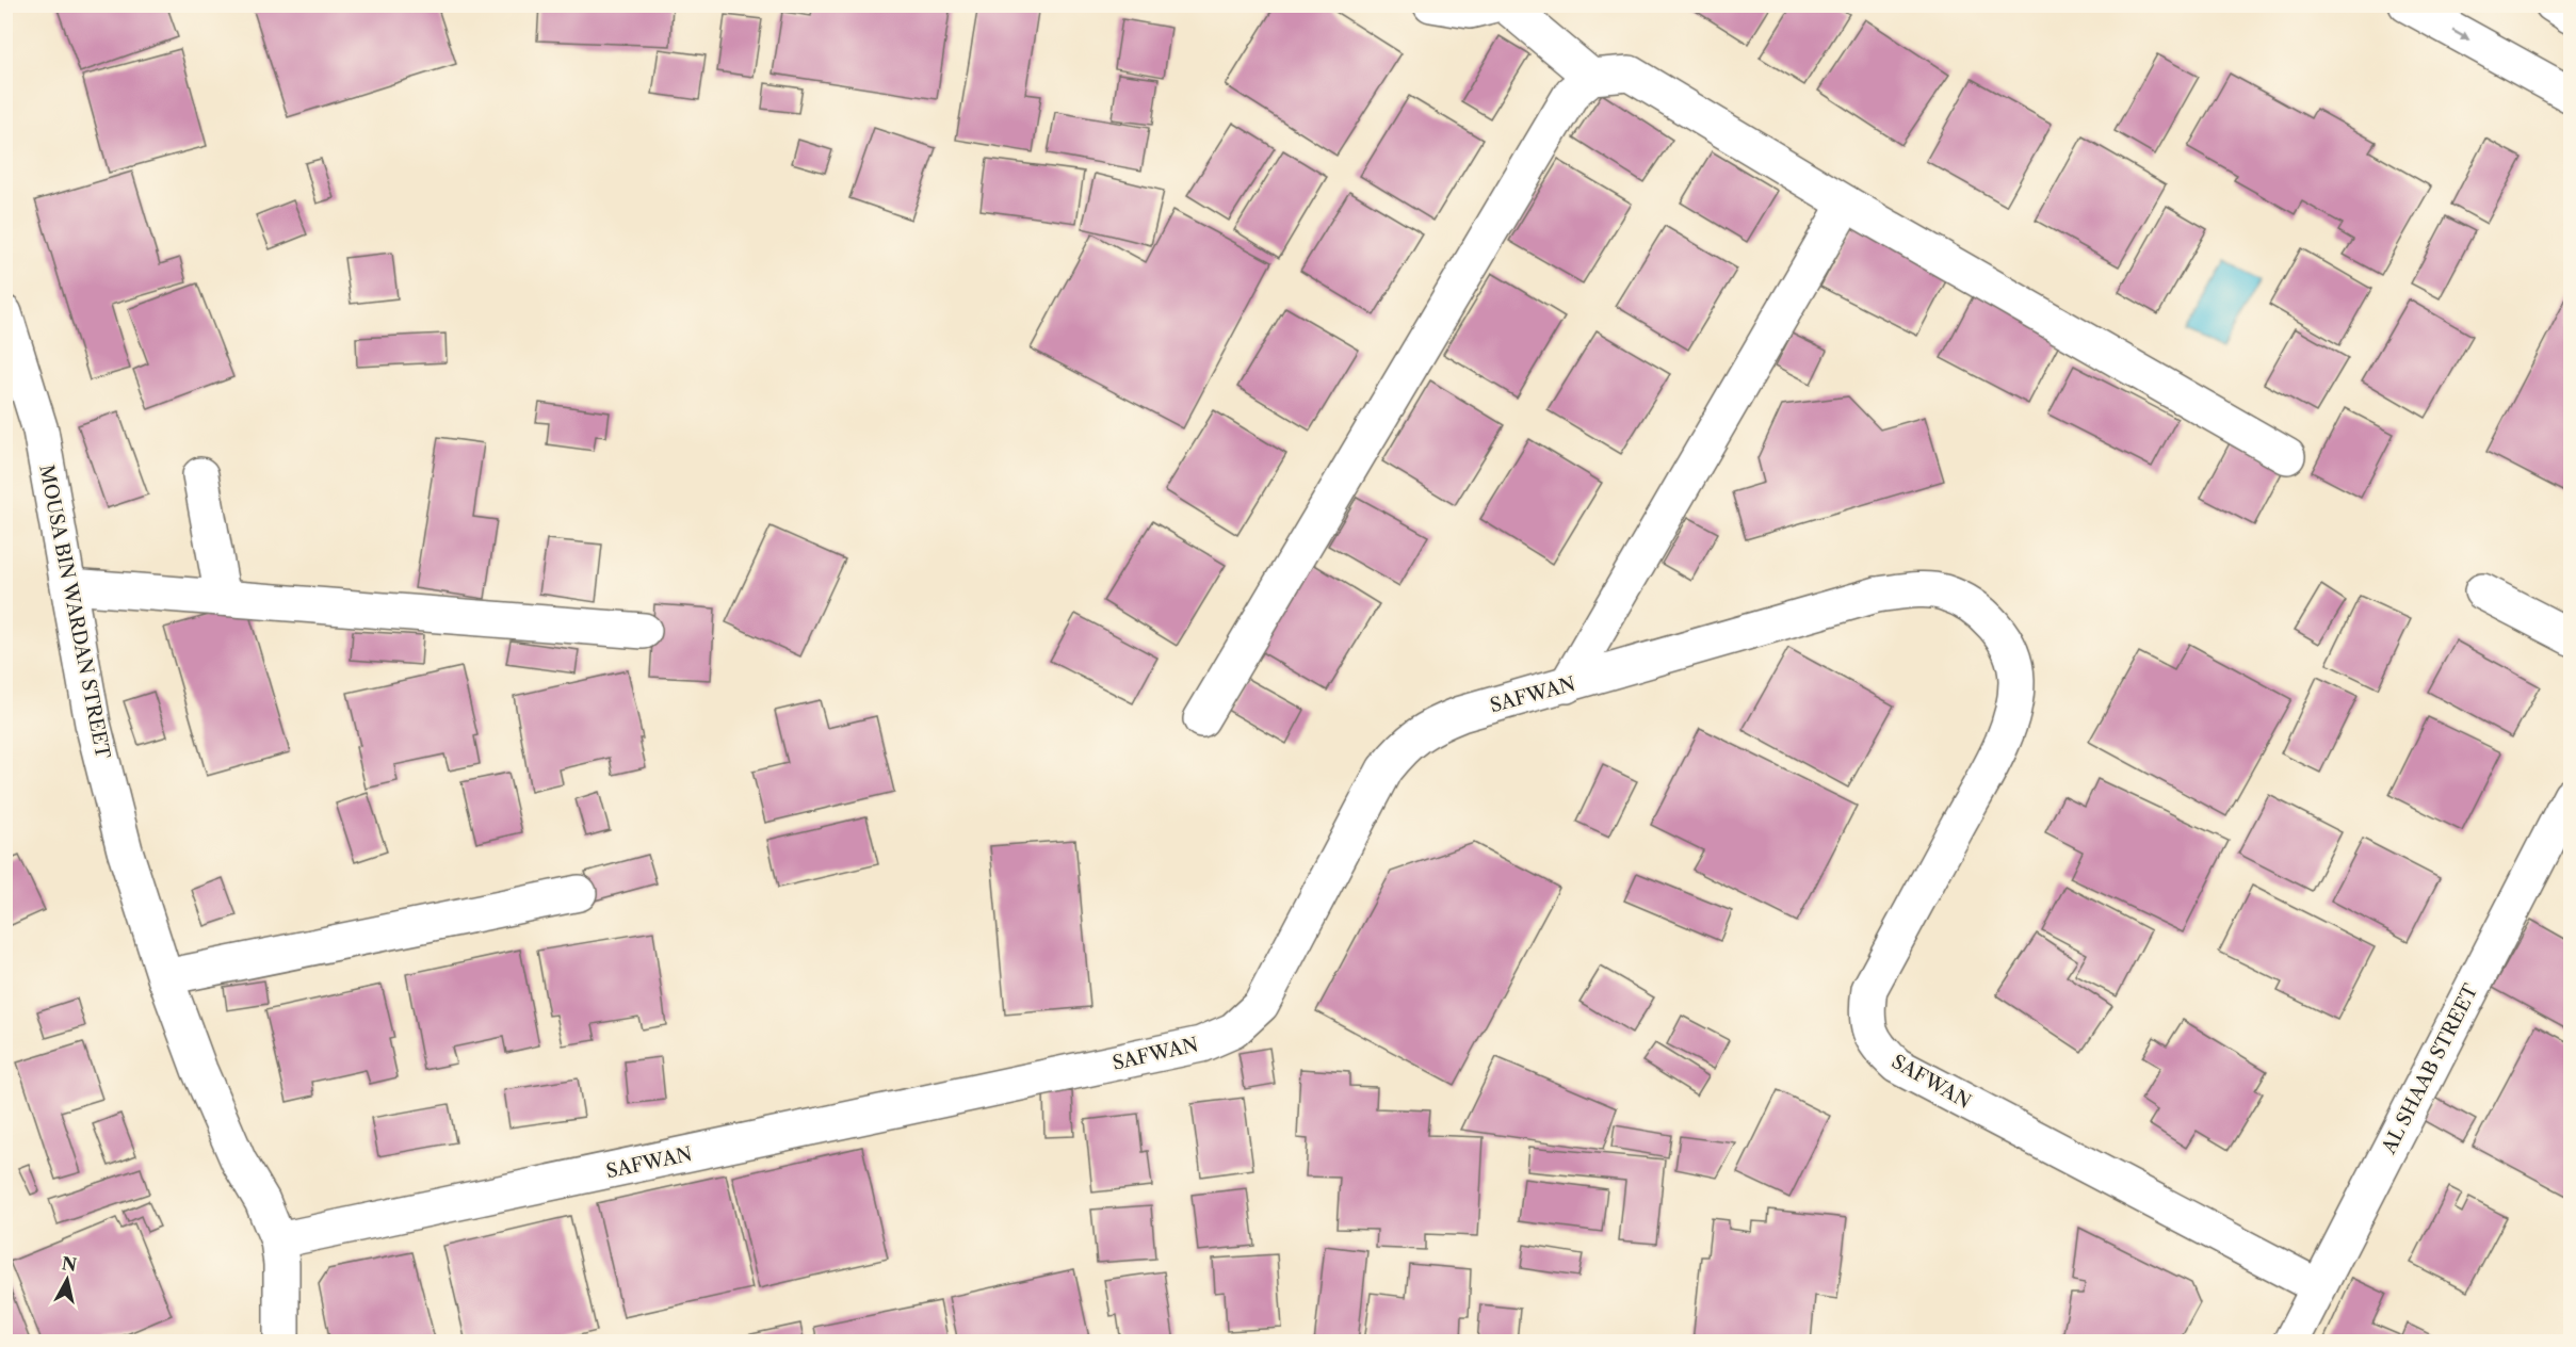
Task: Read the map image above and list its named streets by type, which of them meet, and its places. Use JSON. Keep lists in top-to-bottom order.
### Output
{
  "streets": {
    "street": ["MOUSA BIN WARDAN STREET", "SAFWAN", "AL SHAAB STREET"]
  },
  "crossings": [
    ["MOUSA BIN WARDAN STREET", "SAFWAN"],
    ["SAFWAN", "AL SHAAB STREET"]
  ],
  "north": "top"
}
